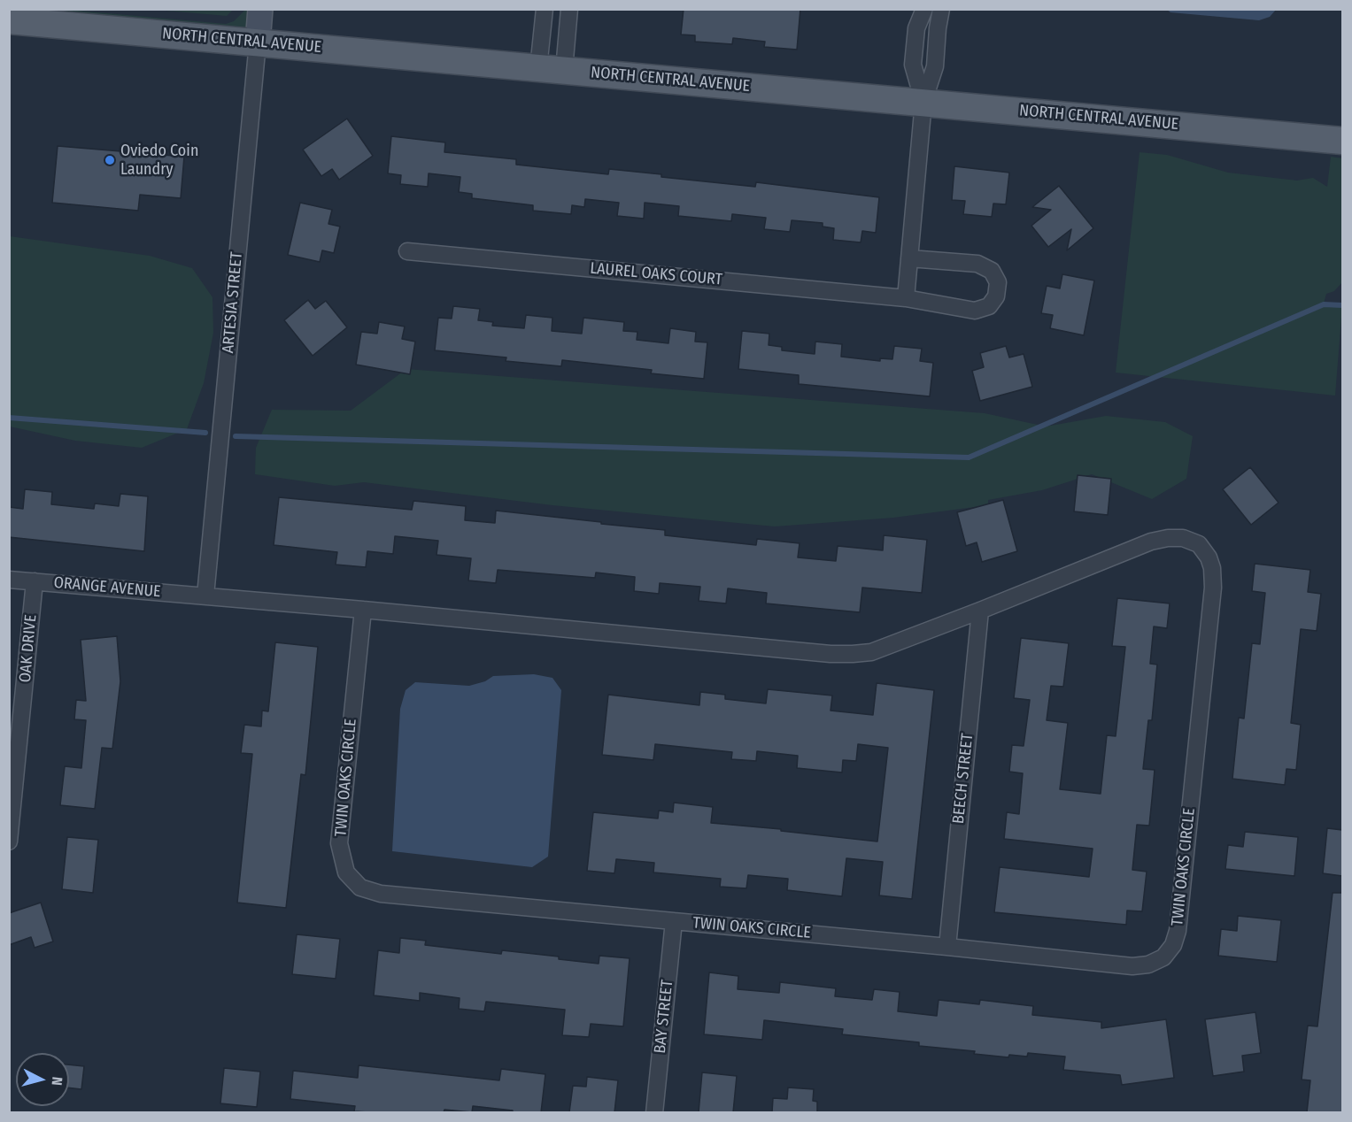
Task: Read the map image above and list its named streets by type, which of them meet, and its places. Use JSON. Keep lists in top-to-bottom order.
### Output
{
  "streets": {
    "main road": ["NORTH CENTRAL AVENUE"],
    "street": [
      "LAUREL OAKS COURT",
      "ARTESIA STREET",
      "ORANGE AVENUE",
      "OAK DRIVE",
      "TWIN OAKS CIRCLE",
      "BEECH STREET",
      "BAY STREET"
    ]
  },
  "crossings": [
    ["NORTH CENTRAL AVENUE", "ARTESIA STREET"],
    ["ARTESIA STREET", "ORANGE AVENUE"],
    ["ARTESIA STREET", "TWIN OAKS CIRCLE"],
    ["ORANGE AVENUE", "OAK DRIVE"],
    ["ORANGE AVENUE", "TWIN OAKS CIRCLE"],
    ["TWIN OAKS CIRCLE", "BEECH STREET"],
    ["TWIN OAKS CIRCLE", "BAY STREET"]
  ],
  "places": ["Oviedo Coin Laundry"],
  "north": "right"
}
